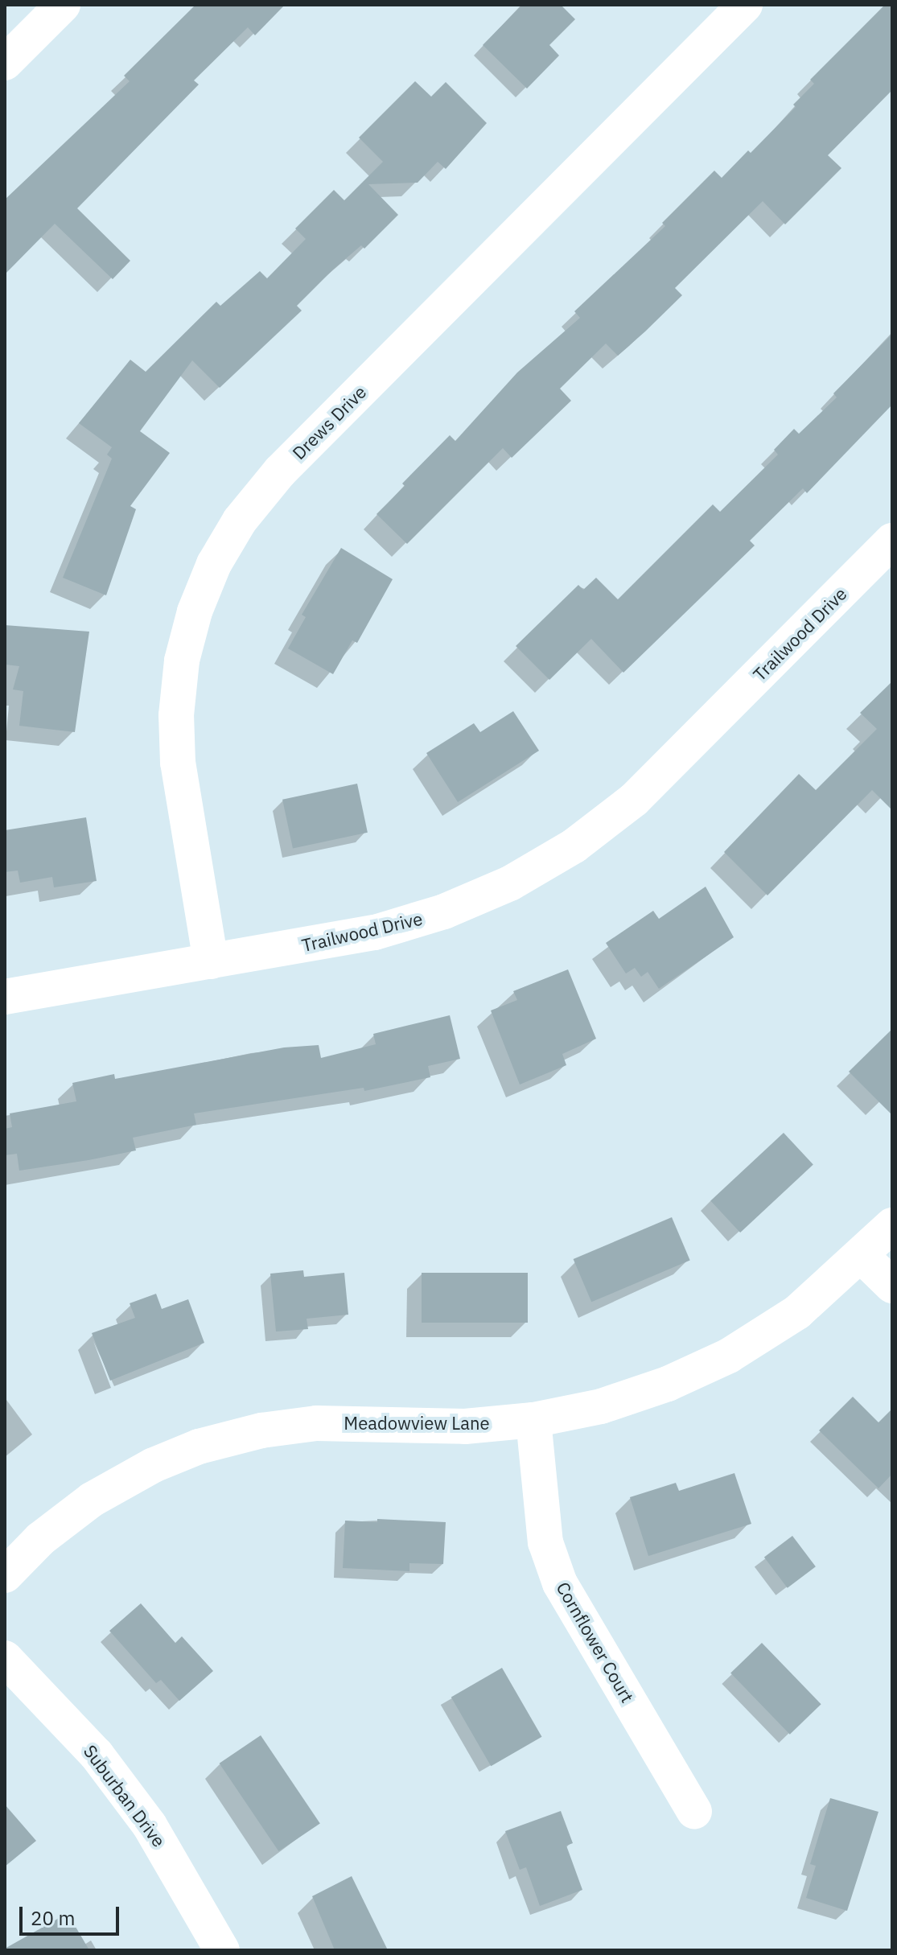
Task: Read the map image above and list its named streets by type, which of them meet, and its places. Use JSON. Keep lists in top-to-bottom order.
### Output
{
  "streets": {
    "street": [
      "Drews Drive",
      "Trailwood Drive",
      "Meadowview Lane",
      "Cornflower Court",
      "Suburban Drive"
    ]
  },
  "crossings": [
    ["Drews Drive", "Trailwood Drive"],
    ["Meadowview Lane", "Cornflower Court"]
  ],
  "scale_bar": "20 m"
}
